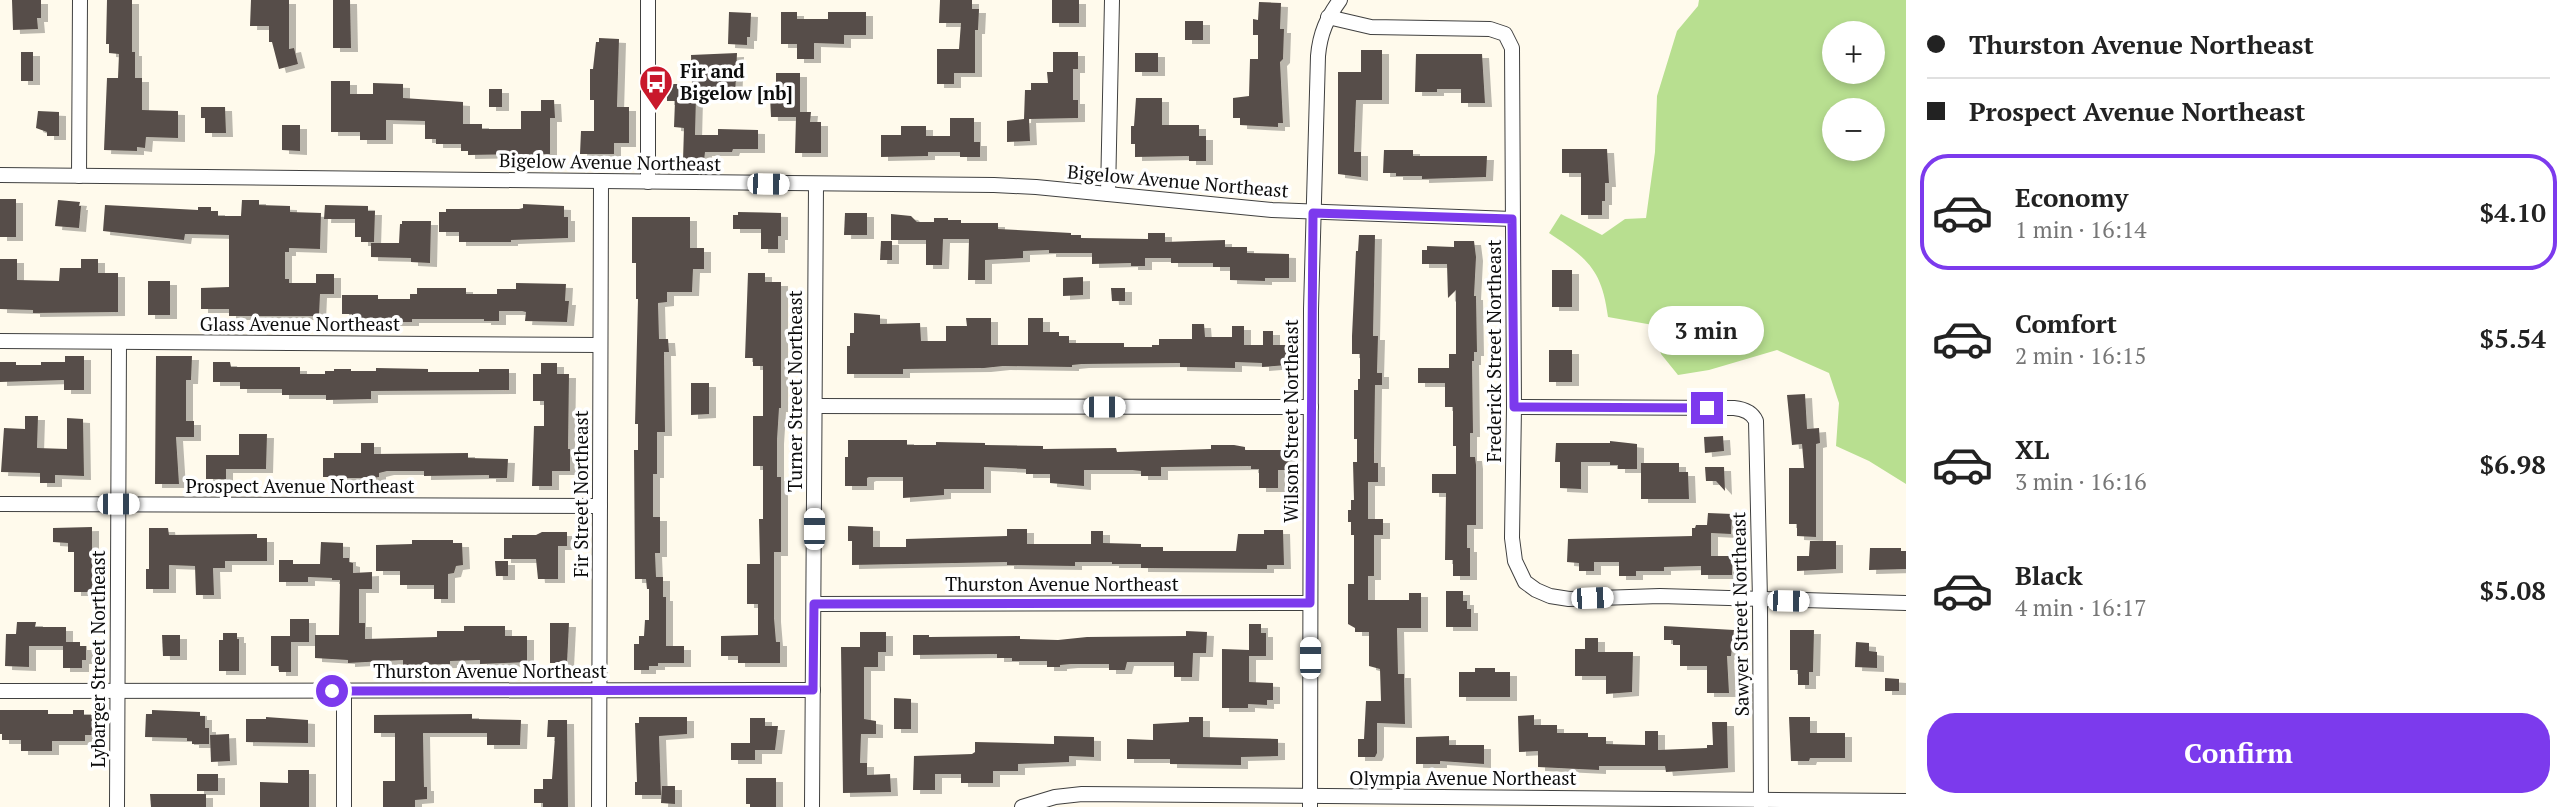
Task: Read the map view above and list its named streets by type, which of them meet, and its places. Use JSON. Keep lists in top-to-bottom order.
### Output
{
  "streets": {
    "street": [
      "Bigelow Avenue Northeast",
      "Glass Avenue Northeast",
      "Frederick Street Northeast",
      "Turner Street Northeast",
      "Wilson Street Northeast",
      "Prospect Avenue Northeast",
      "Fir Street Northeast",
      "Thurston Avenue Northeast",
      "Sawyer Street Northeast",
      "Lybarger Street Northeast",
      "Olympia Avenue Northeast"
    ]
  },
  "crossings": [
    ["Bigelow Avenue Northeast", "Frederick Street Northeast"],
    ["Bigelow Avenue Northeast", "Turner Street Northeast"],
    ["Bigelow Avenue Northeast", "Wilson Street Northeast"],
    ["Bigelow Avenue Northeast", "Fir Street Northeast"],
    ["Glass Avenue Northeast", "Fir Street Northeast"],
    ["Glass Avenue Northeast", "Lybarger Street Northeast"],
    ["Frederick Street Northeast", "Wilson Street Northeast"],
    ["Frederick Street Northeast", "Sawyer Street Northeast"],
    ["Turner Street Northeast", "Thurston Avenue Northeast"],
    ["Wilson Street Northeast", "Thurston Avenue Northeast"],
    ["Wilson Street Northeast", "Olympia Avenue Northeast"],
    ["Prospect Avenue Northeast", "Fir Street Northeast"],
    ["Prospect Avenue Northeast", "Lybarger Street Northeast"],
    ["Fir Street Northeast", "Thurston Avenue Northeast"],
    ["Thurston Avenue Northeast", "Lybarger Street Northeast"],
    ["Sawyer Street Northeast", "Olympia Avenue Northeast"]
  ],
  "places": {
    "bus stop": ["Fir and Bigelow [nb]"]
  },
  "page": {
    "banner": ["Thurston Avenue Northeast", "Prospect Avenue Northeast"],
    "map_buttons": ["+", "−"],
    "list": [
      {
        "name": "Economy",
        "note": "1 min · 16:14",
        "value": "$4.10"
      },
      {
        "name": "Comfort",
        "note": "2 min · 16:15",
        "value": "$5.54"
      },
      {
        "name": "XL",
        "note": "3 min · 16:16",
        "value": "$6.98"
      },
      {
        "name": "Black",
        "note": "4 min · 16:17",
        "value": "$5.08"
      }
    ],
    "bubble": "3 min",
    "buttons": "Confirm"
  }
}
